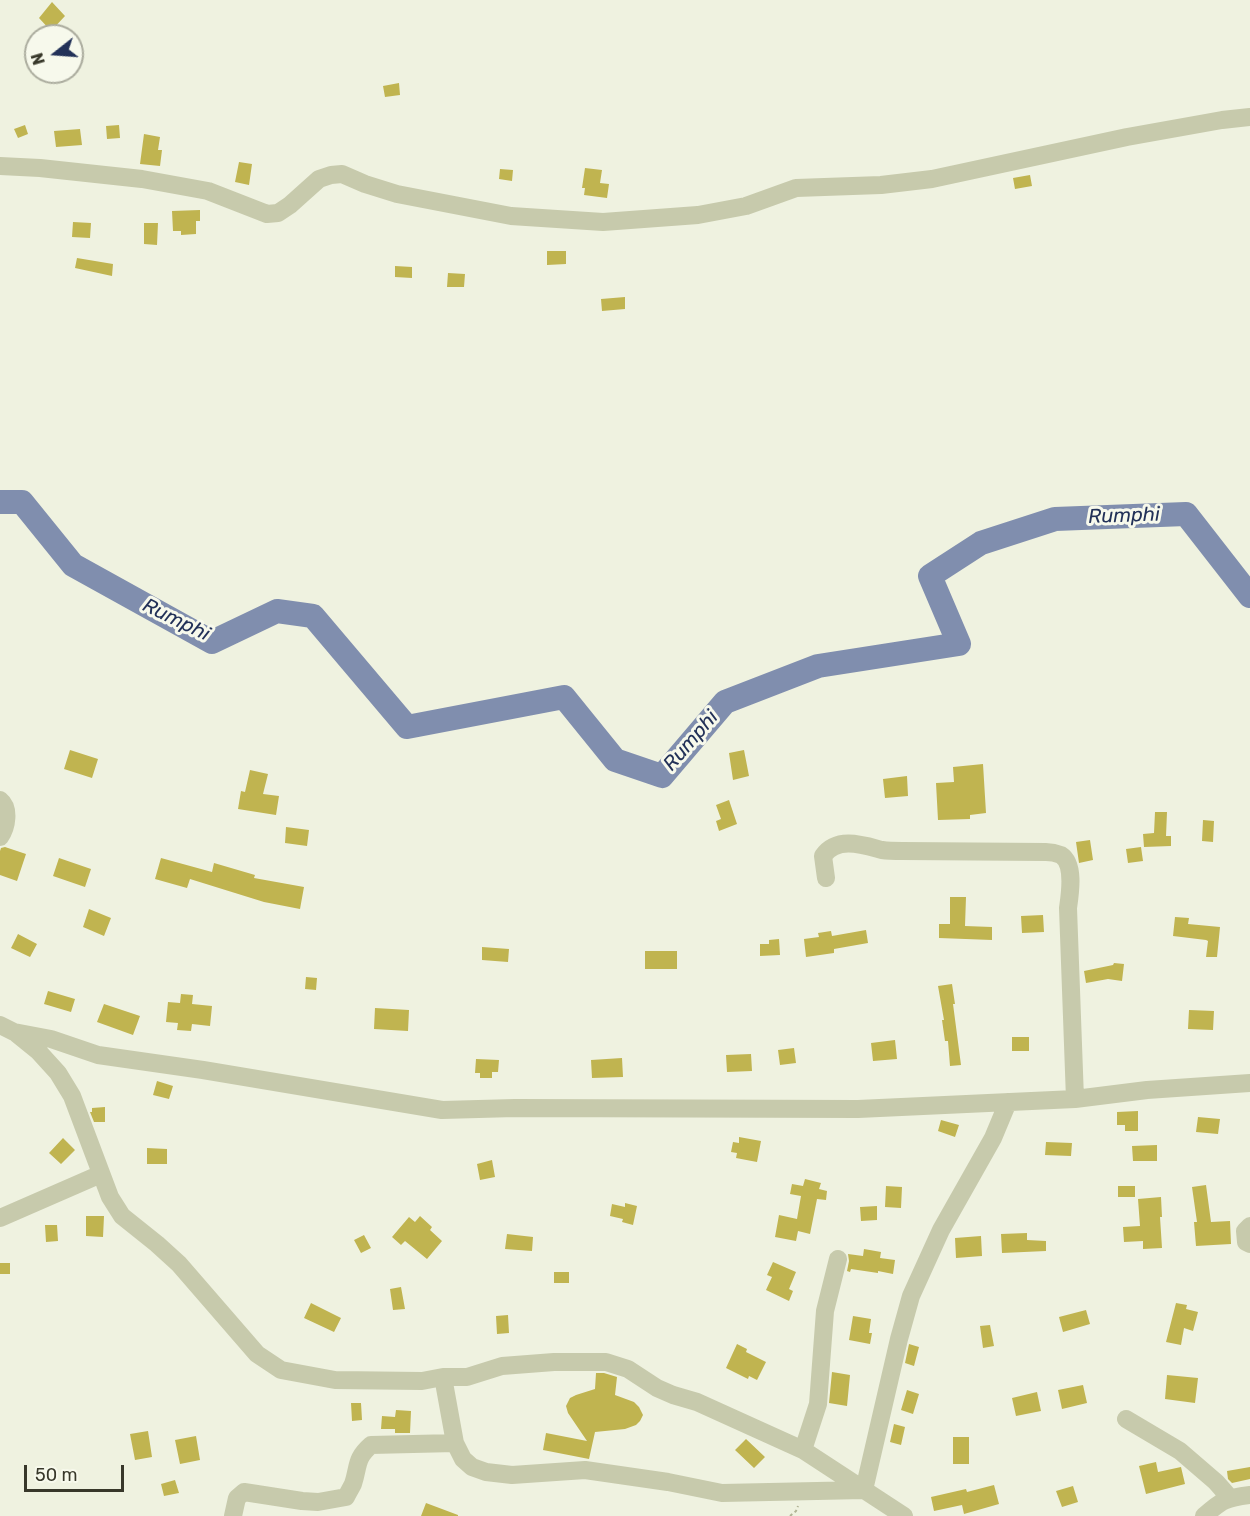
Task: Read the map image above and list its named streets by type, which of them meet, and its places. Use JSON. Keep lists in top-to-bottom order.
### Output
{
  "water": ["Rumphi"],
  "scale_bar": "50 m",
  "north": "left"
}
